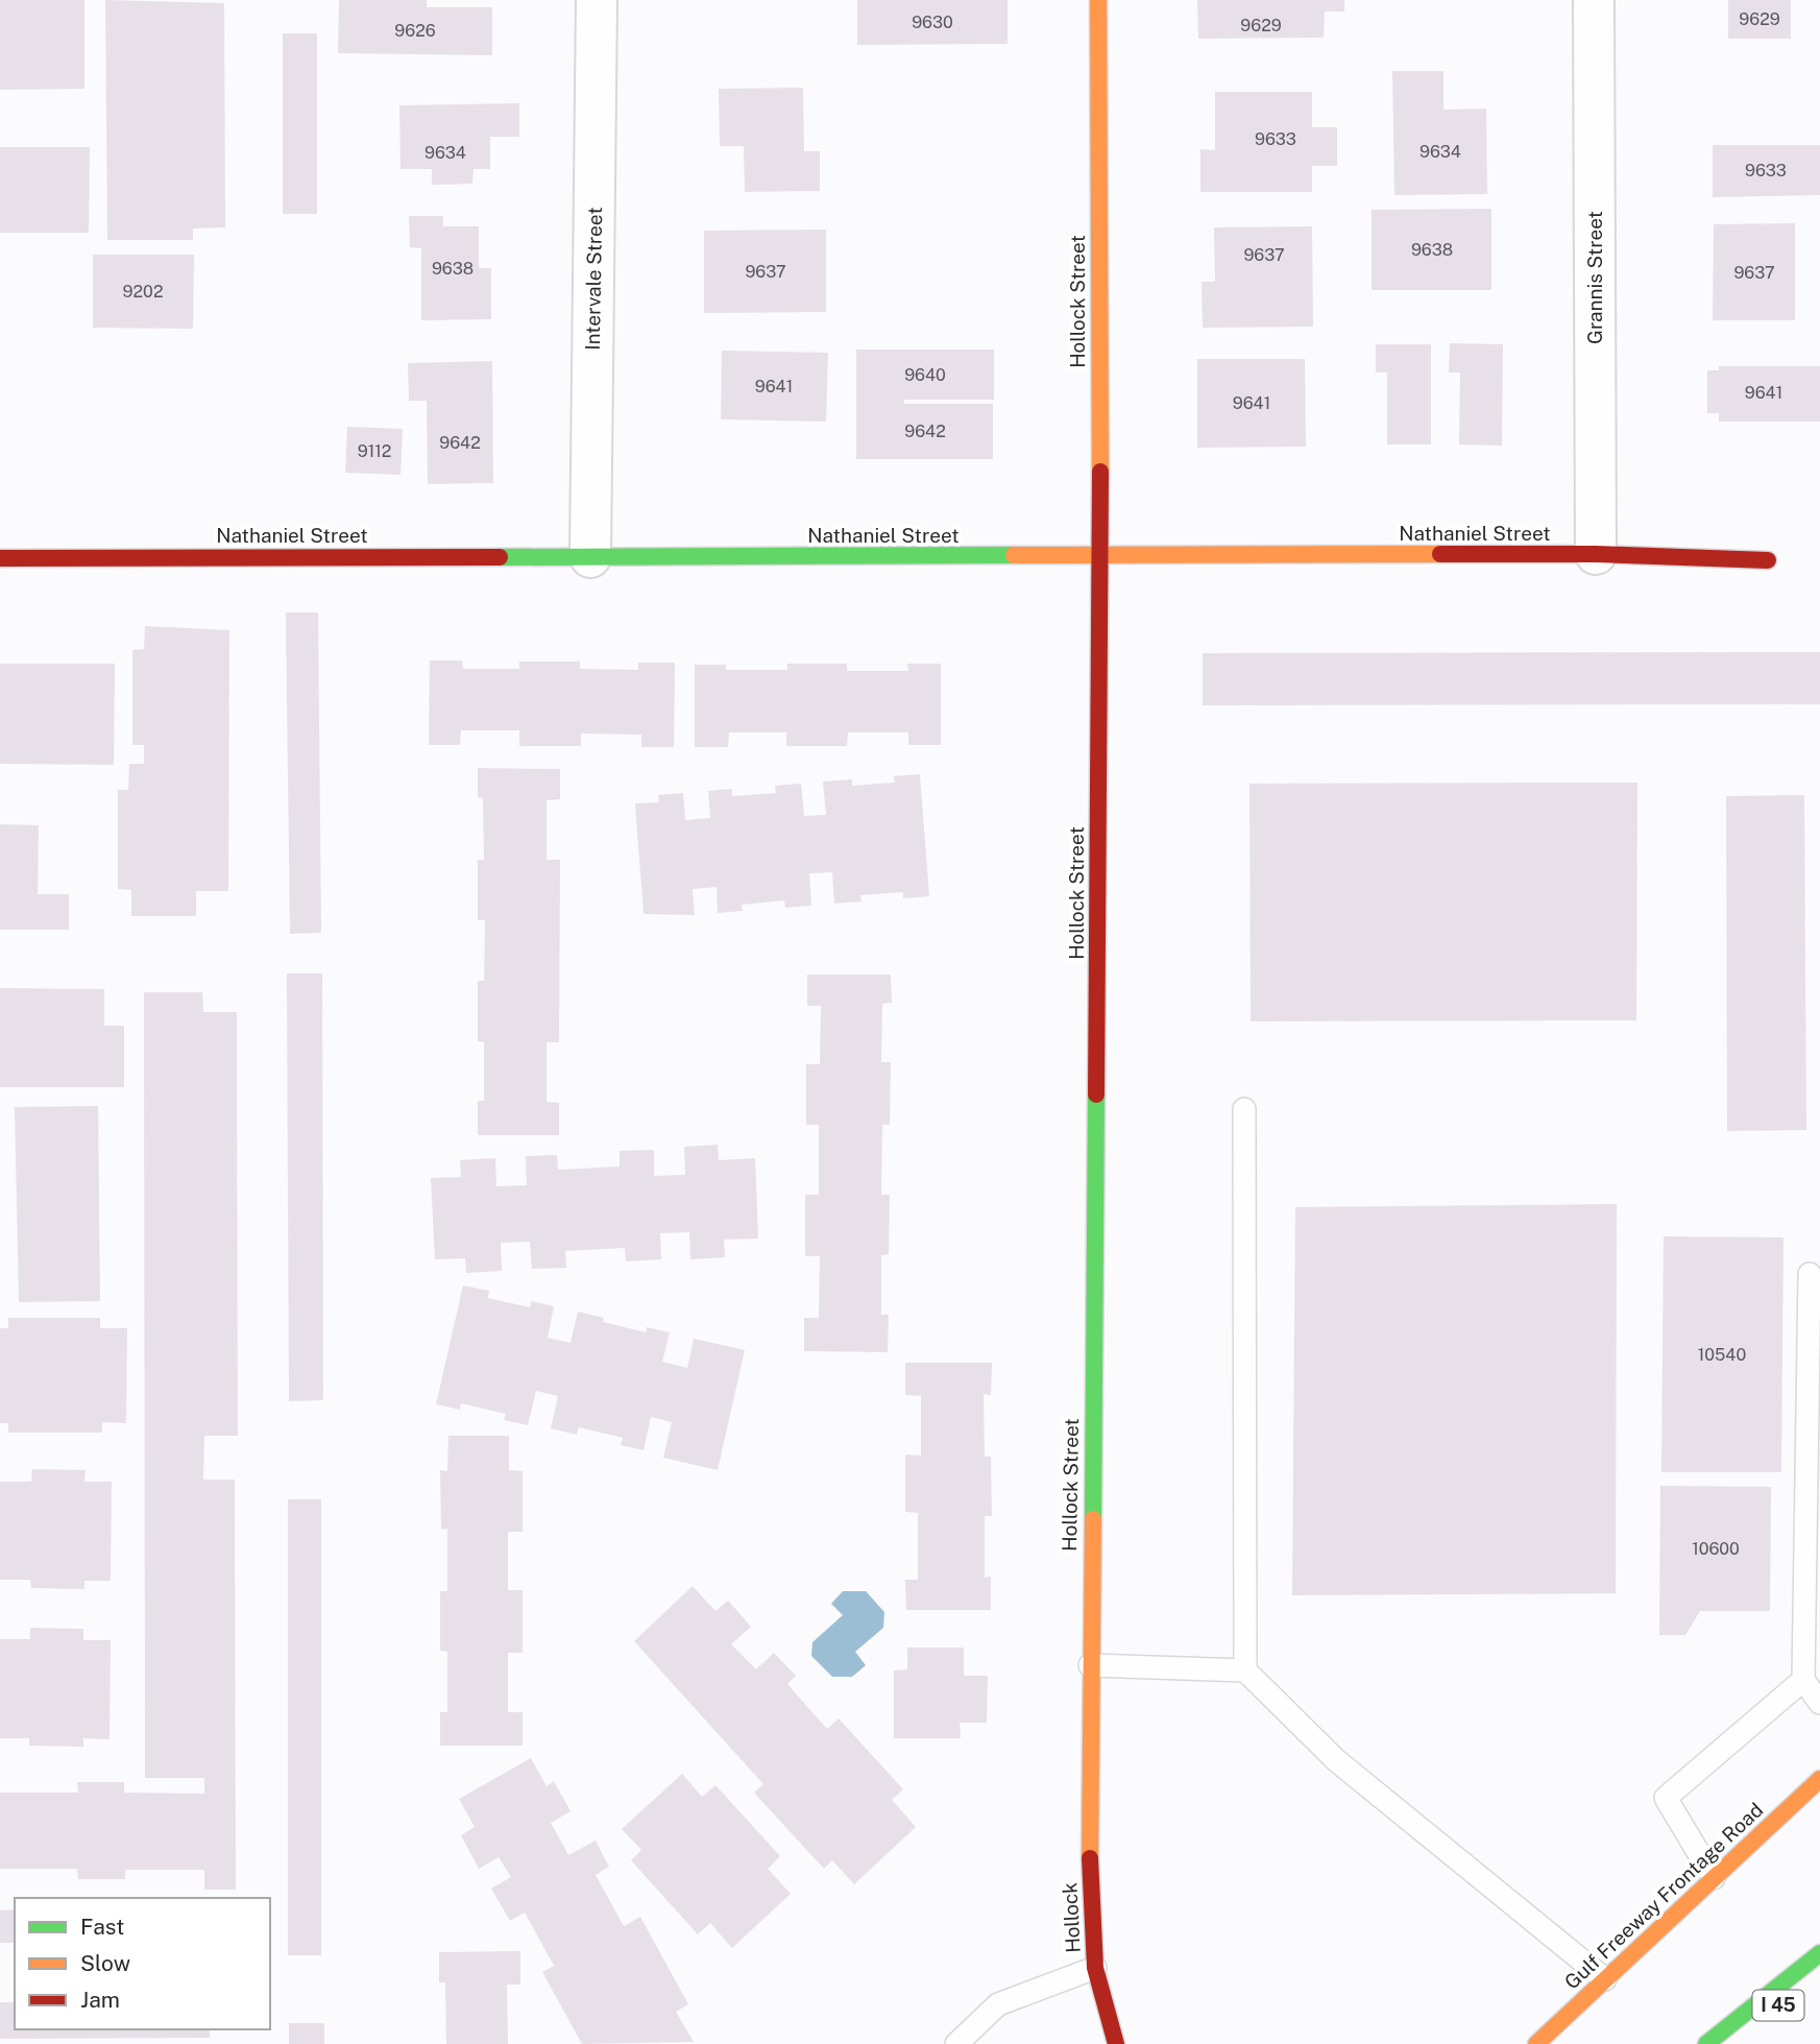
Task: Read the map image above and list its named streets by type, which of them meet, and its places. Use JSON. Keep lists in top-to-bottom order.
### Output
{
  "streets": {
    "main road": [
      "Hollock Street",
      "Nathaniel Street",
      "Gulf Freeway Frontage Road",
      "Hollock",
      "I 45"
    ],
    "street": ["Grannis Street", "Intervale Street"]
  },
  "crossings": [
    ["Grannis Street", "Nathaniel Street"],
    ["Intervale Street", "Nathaniel Street"],
    ["Hollock Street", "Nathaniel Street"],
    ["Hollock Street", "Hollock"]
  ],
  "house_numbers": [
    "9629",
    "9630",
    "9629",
    "9626",
    "9633",
    "9634",
    "9634",
    "9633",
    "9638",
    "9637",
    "9638",
    "9637",
    "9637",
    "9202",
    "9640",
    "9641",
    "9641",
    "9641",
    "9642",
    "9642",
    "9112",
    "10540",
    "10600"
  ],
  "legend": ["Fast", "Slow", "Jam"]
}
